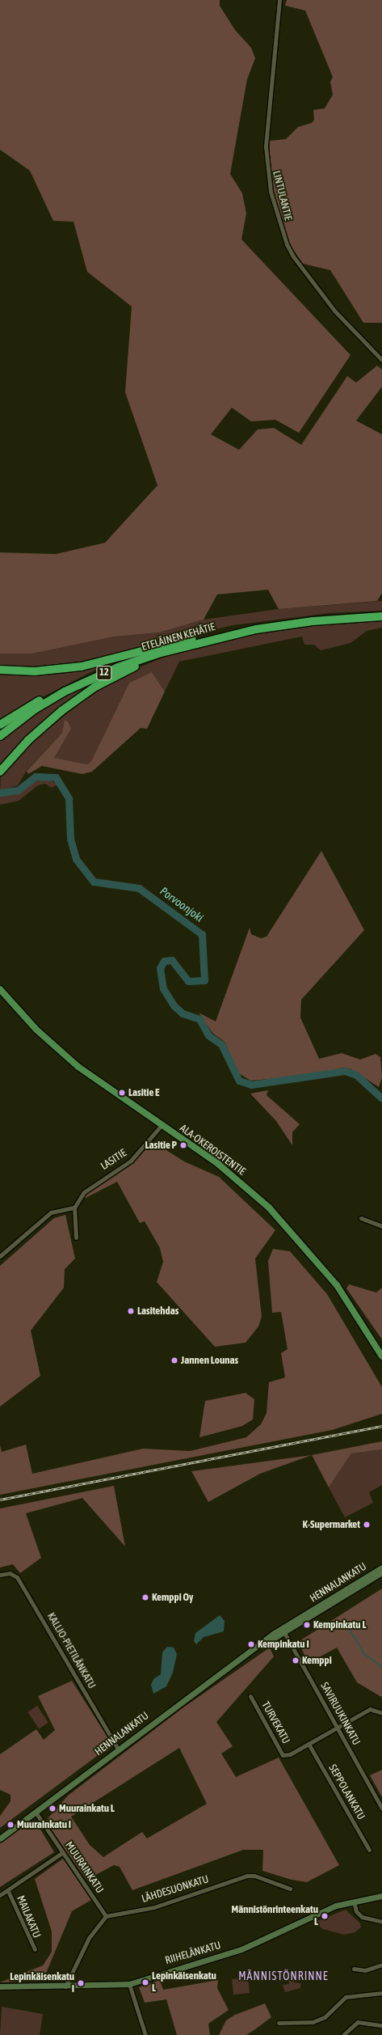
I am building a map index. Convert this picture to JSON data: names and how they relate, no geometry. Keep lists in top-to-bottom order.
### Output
{
  "streets": {
    "highway": ["ETELÄINEN KEHÄTIE", "12"],
    "main road": ["ALA-OKEROISTENTIE"],
    "street": [
      "LINTULANTIE",
      "LASITIE",
      "HENNALANKATU",
      "KALLIO-PIETILÄNKATU",
      "SAVIRUUKINKATU",
      "TURVEKATU",
      "SEPPOLANKATU",
      "MUURAINKATU",
      "LÄHDESUONKATU",
      "MAILAKATU",
      "RIIHELÄNKATU"
    ]
  },
  "crossings": [
    ["ALA-OKEROISTENTIE", "LASITIE"],
    ["HENNALANKATU", "KALLIO-PIETILÄNKATU"],
    ["HENNALANKATU", "SAVIRUUKINKATU"],
    ["HENNALANKATU", "MUURAINKATU"],
    ["SAVIRUUKINKATU", "TURVEKATU"],
    ["TURVEKATU", "SEPPOLANKATU"],
    ["MUURAINKATU", "LÄHDESUONKATU"]
  ],
  "districts": ["MÄNNISTÖNRINNE"],
  "water": ["Porvoonjoki"],
  "places": [
    "Lasitie E",
    "Lasitie P",
    "Lasitehdas",
    "Jannen Lounas",
    "K-Supermarket",
    "Kemppi Oy",
    "Kempinkatu L",
    "Kempinkatu I",
    "Kemppi",
    "Muurainkatu L",
    "Muurainkatu I",
    "Männistönrinteenkatu L",
    "Lepinkäisenkatu L",
    "Lepinkäisenkatu I"
  ]
}
